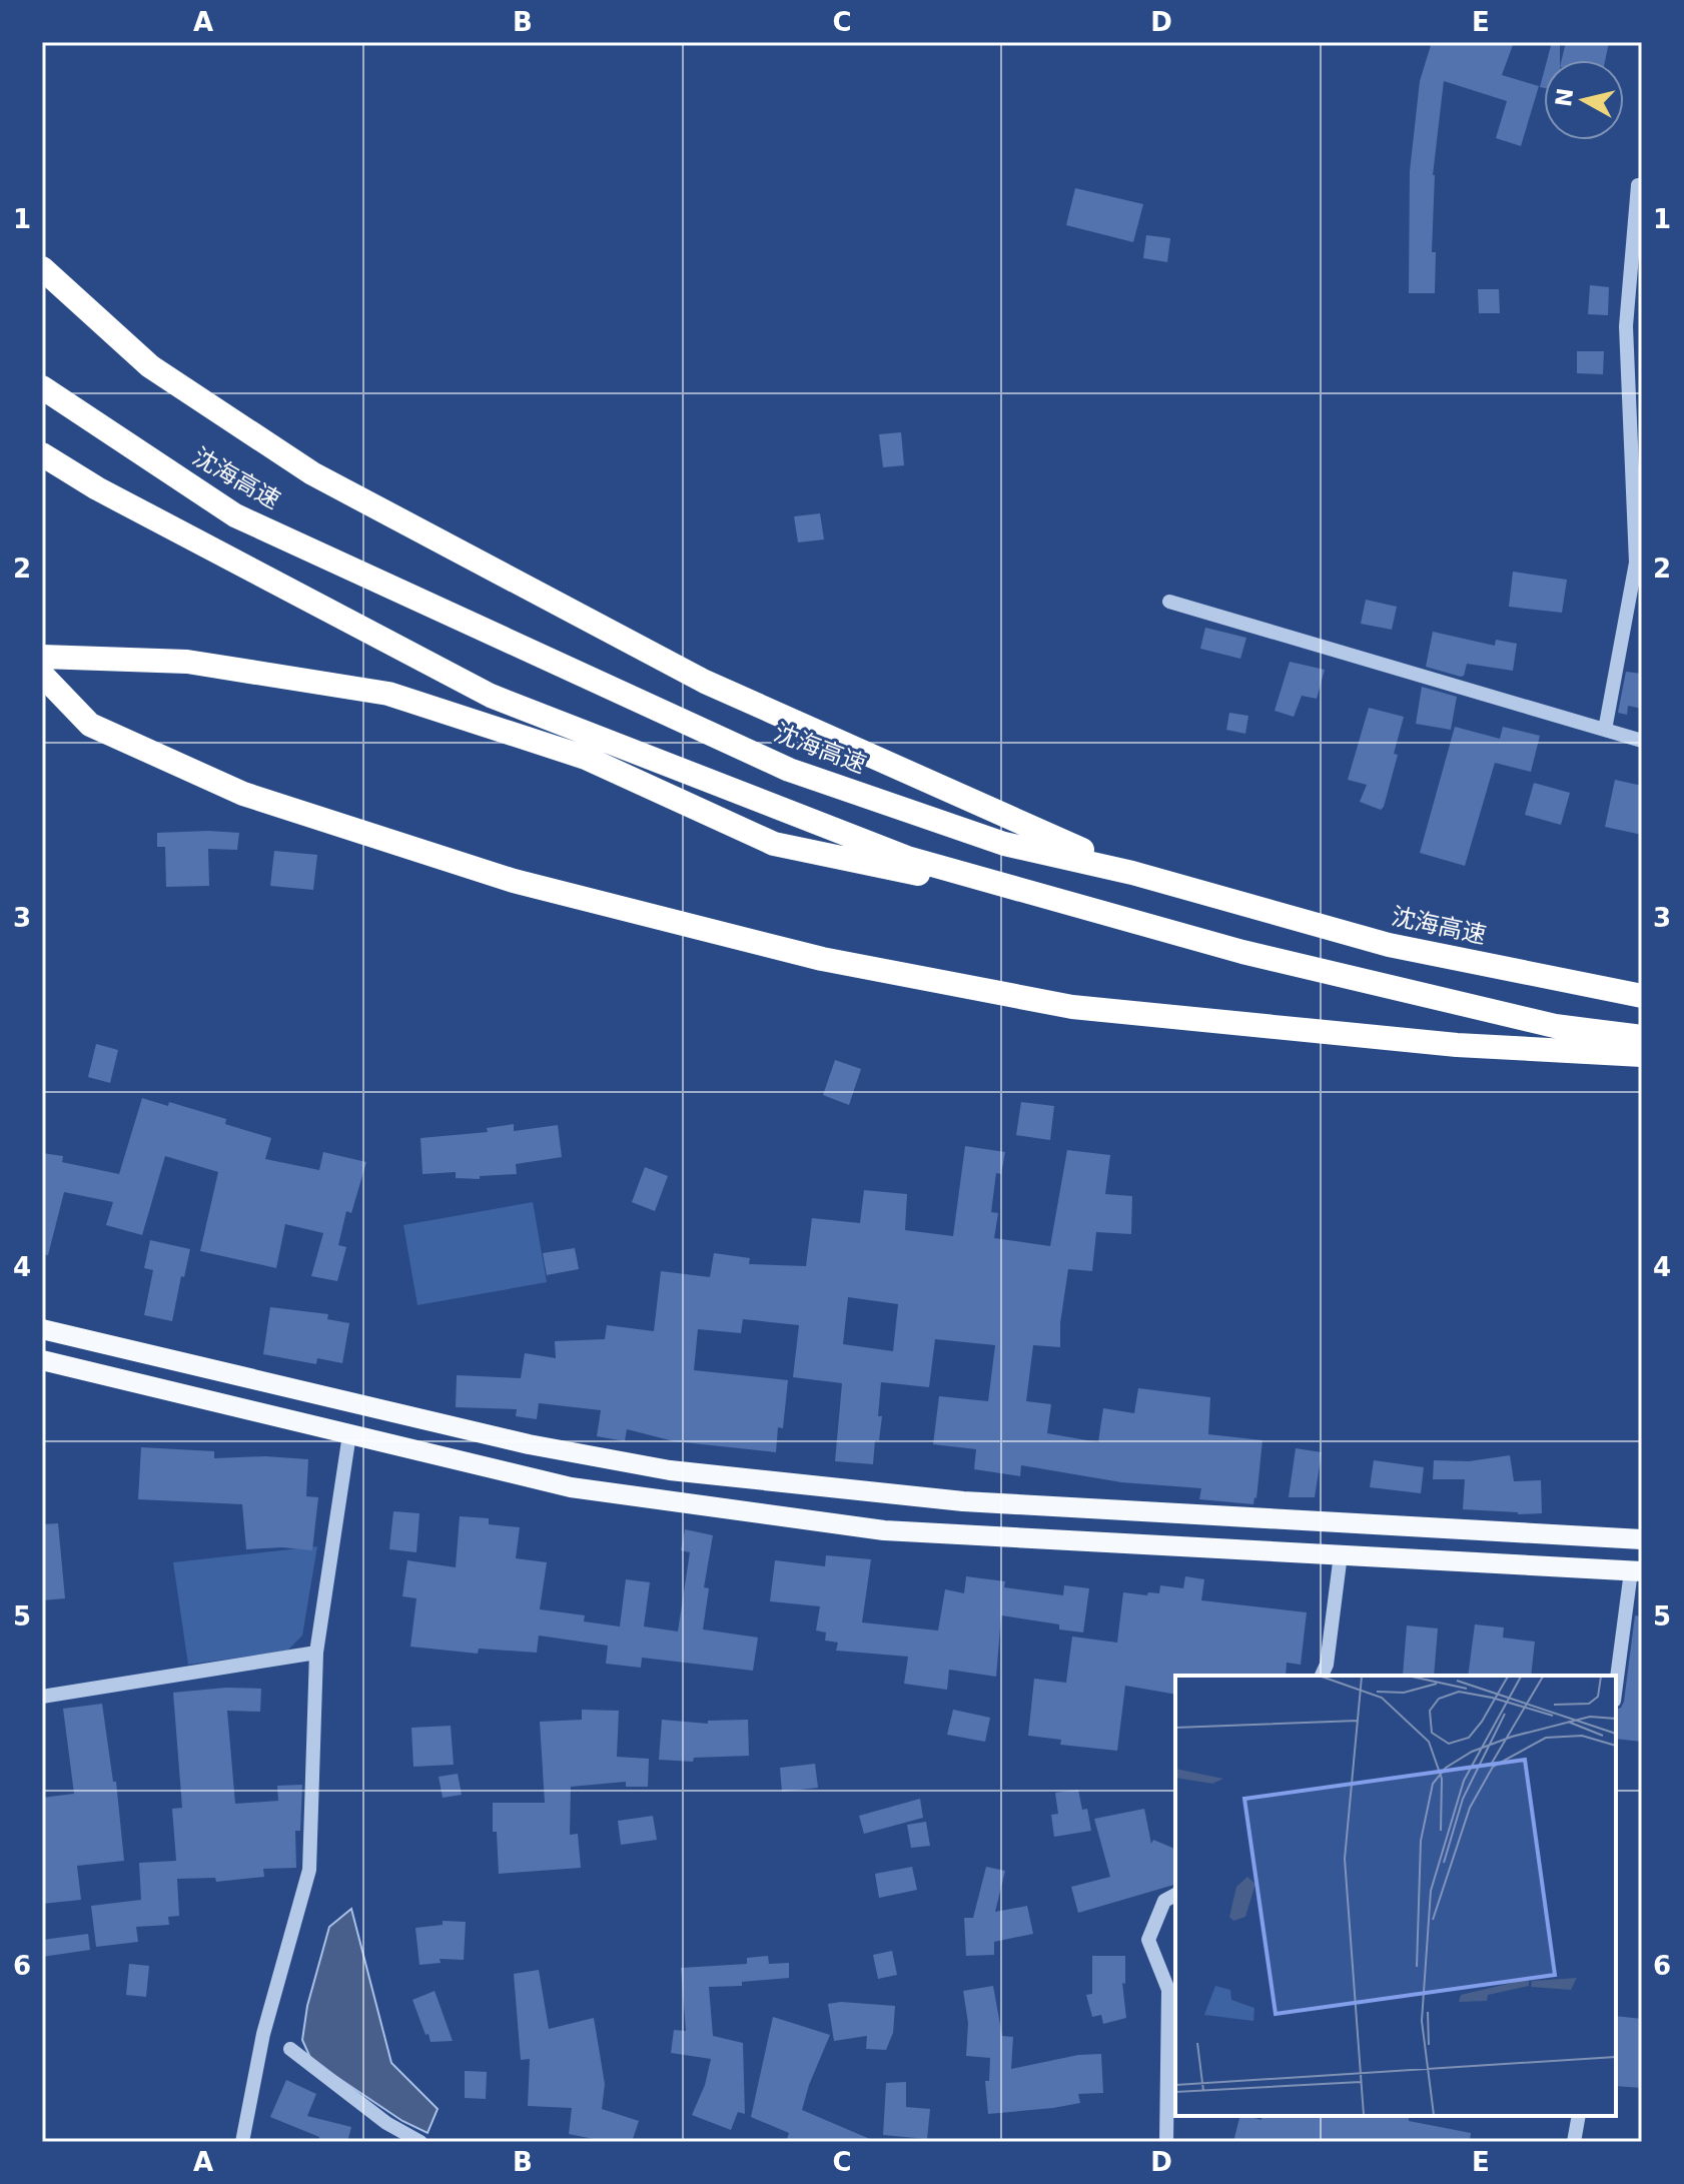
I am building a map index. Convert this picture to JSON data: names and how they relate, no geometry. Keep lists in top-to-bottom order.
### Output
{
  "streets": {
    "highway": ["沈海高速"]
  },
  "north": "left",
  "grid": {
    "columns": [
      "A",
      "B",
      "C",
      "D",
      "E"
    ],
    "rows": [
      "1",
      "2",
      "3",
      "4",
      "5",
      "6"
    ]
  }
}
